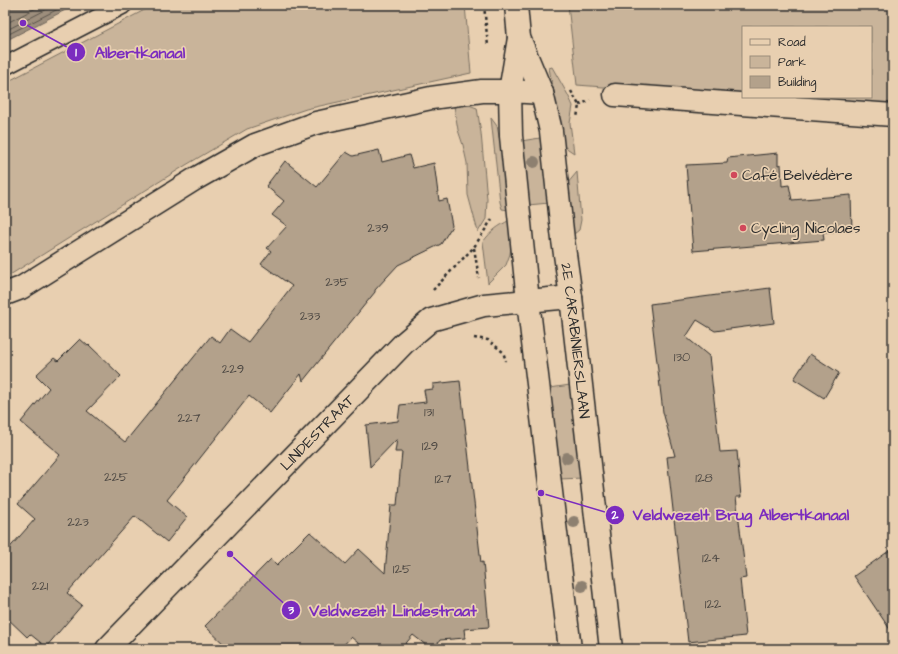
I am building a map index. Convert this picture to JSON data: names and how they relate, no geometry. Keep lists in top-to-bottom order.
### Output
{
  "streets": {
    "street": ["2E CARABINIERSLAAN", "LINDESTRAAT"]
  },
  "crossings": [
    ["2E CARABINIERSLAAN", "LINDESTRAAT"]
  ],
  "places": [
    "Albertkanaal",
    "Café Belvédère",
    "Cycling Nicolaes",
    "Veldwezelt Brug Albertkanaal",
    "Veldwezelt Lindestraat"
  ],
  "house_numbers": [
    "239",
    "235",
    "233",
    "130",
    "229",
    "131",
    "227",
    "129",
    "225",
    "128",
    "127",
    "223",
    "124",
    "125",
    "221",
    "122"
  ],
  "legend": ["Road", "Park", "Building"]
}
